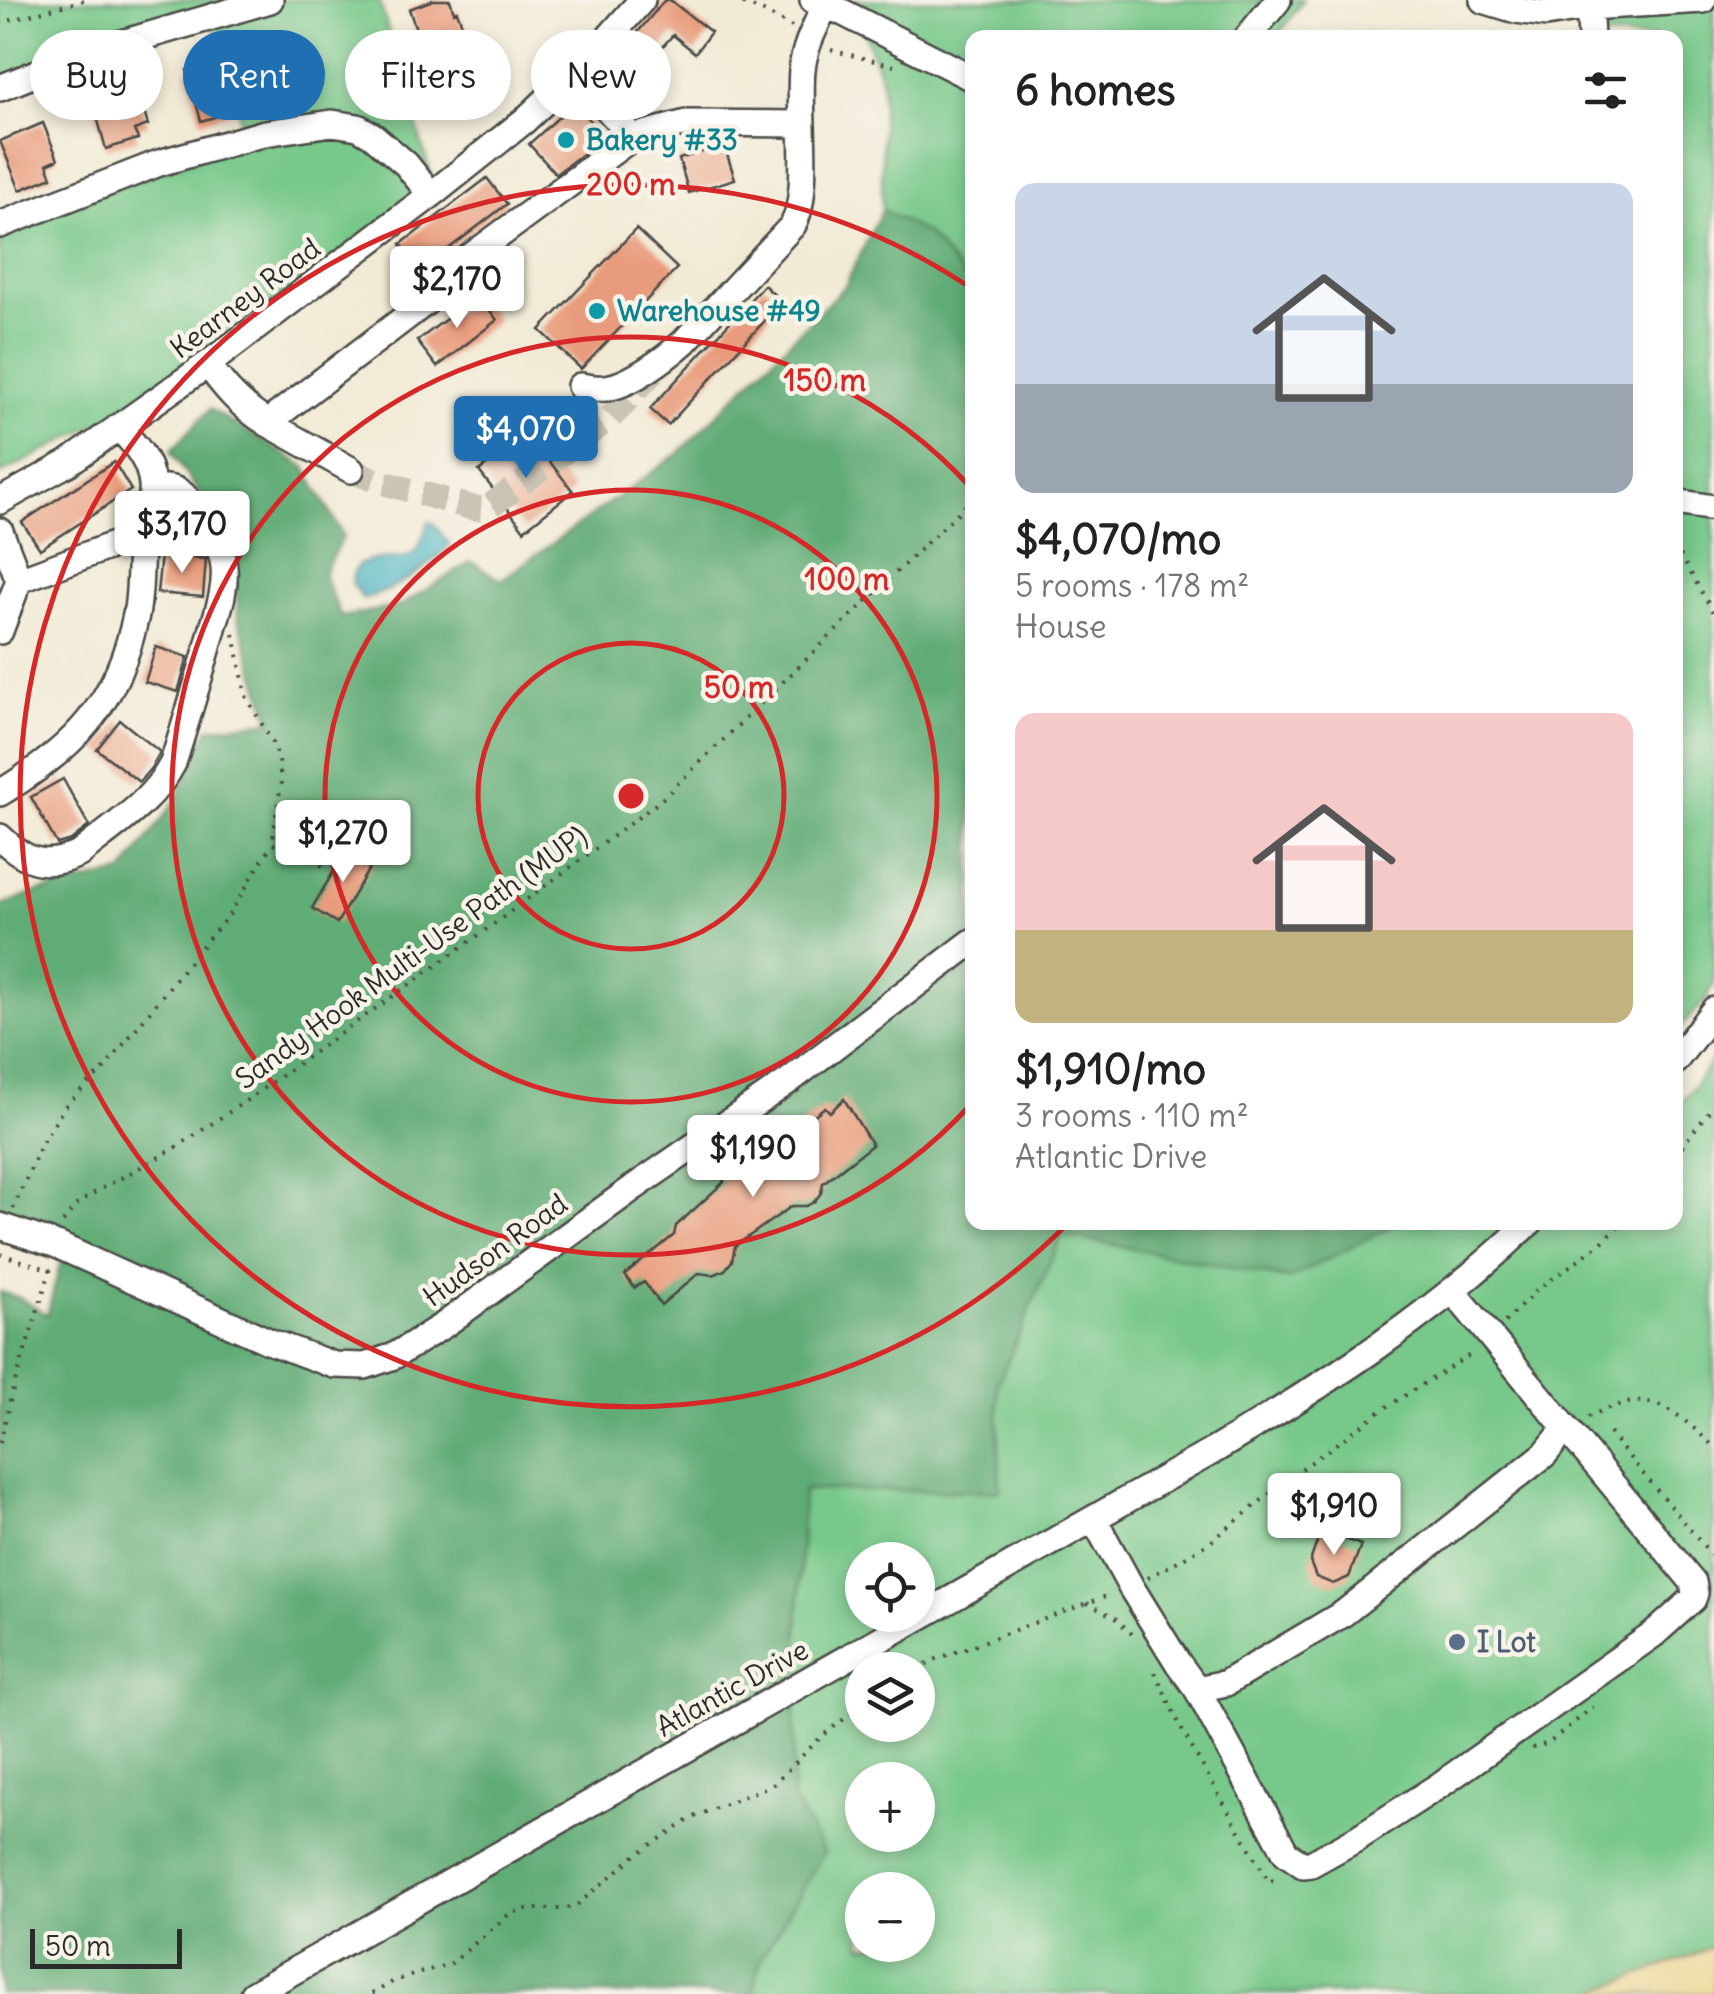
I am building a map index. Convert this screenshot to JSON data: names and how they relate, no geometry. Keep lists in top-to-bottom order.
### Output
{
  "streets": {
    "street": ["Kearney Road", "Hudson Road", "Atlantic Drive"],
    "path": ["Sandy Hook Multi-Use Path (MUP)"]
  },
  "crossings": [
    ["Sandy Hook Multi-Use Path (MUP)", "Hudson Road"]
  ],
  "places": ["Bakery #33", "Warehouse #49", "I Lot"],
  "scale_bar": "50 m",
  "page": {
    "chip": [
      "Buy",
      "Rent",
      "Filters",
      "New"
    ],
    "heading": "6 homes",
    "list": [
      {
        "name": "$4,070/mo",
        "note": "5 rooms · 178 m² · House"
      },
      {
        "name": "$1,910/mo",
        "note": "3 rooms · 110 m² · Atlantic Drive"
      }
    ],
    "price": [
      "$2,170",
      "$4,070",
      "$3,170",
      "$1,270",
      "$1,190",
      "$1,910"
    ],
    "map_buttons": ["+", "−"],
    "scale": "50 m"
  },
  "rings": [
    "200 m",
    "150 m",
    "100 m",
    "50 m"
  ]
}
